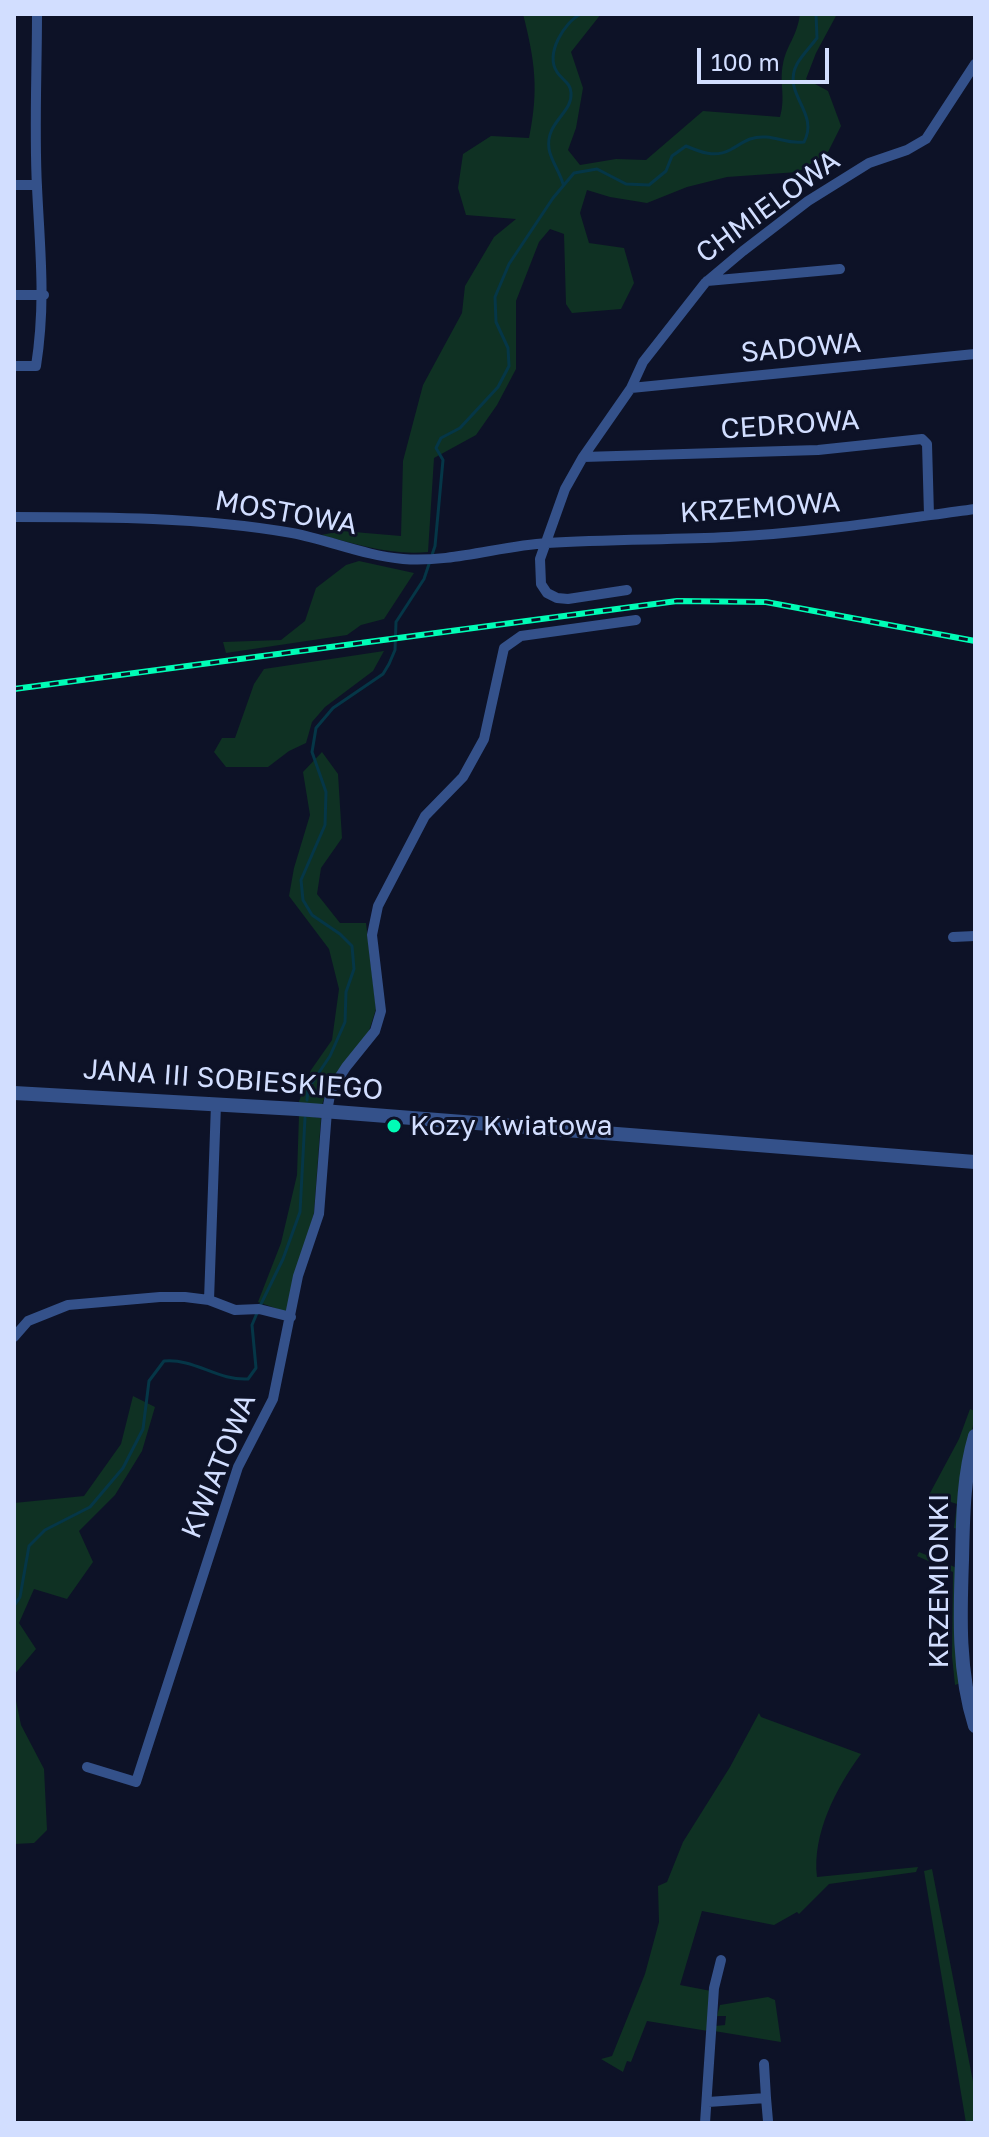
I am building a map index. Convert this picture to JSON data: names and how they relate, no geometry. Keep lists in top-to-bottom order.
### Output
{
  "streets": {
    "street": [
      "CHMIELOWA",
      "SADOWA",
      "CEDROWA",
      "KRZEMOWA",
      "MOSTOWA",
      "JANA III SOBIESKIEGO",
      "KWIATOWA",
      "KRZEMIONKI"
    ]
  },
  "crossings": [
    ["CHMIELOWA", "SADOWA"],
    ["CHMIELOWA", "CEDROWA"],
    ["CHMIELOWA", "KRZEMOWA"],
    ["CHMIELOWA", "MOSTOWA"],
    ["CEDROWA", "KRZEMOWA"],
    ["KRZEMOWA", "MOSTOWA"],
    ["JANA III SOBIESKIEGO", "KWIATOWA"]
  ],
  "places": ["Kozy Kwiatowa"],
  "scale_bar": "100 m"
}
